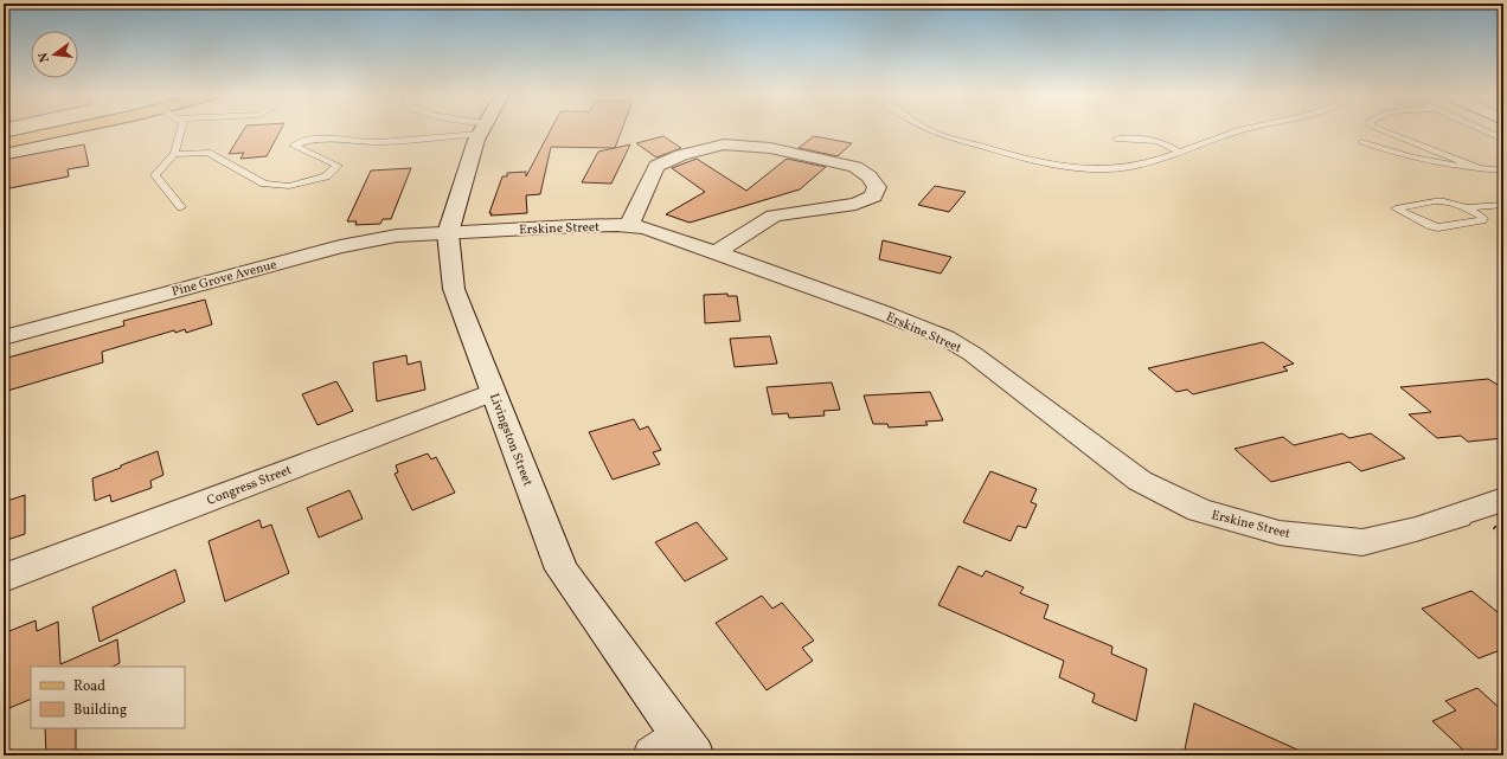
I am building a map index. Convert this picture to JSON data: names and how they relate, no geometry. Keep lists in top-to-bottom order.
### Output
{
  "streets": {
    "street": [
      "Erskine Street",
      "Pine Grove Avenue",
      "Livingston Street",
      "Congress Street"
    ]
  },
  "crossings": [
    ["Erskine Street", "Pine Grove Avenue"],
    ["Erskine Street", "Livingston Street"],
    ["Pine Grove Avenue", "Livingston Street"],
    ["Livingston Street", "Congress Street"]
  ],
  "legend": ["Road", "Building"],
  "north": "left"
}
